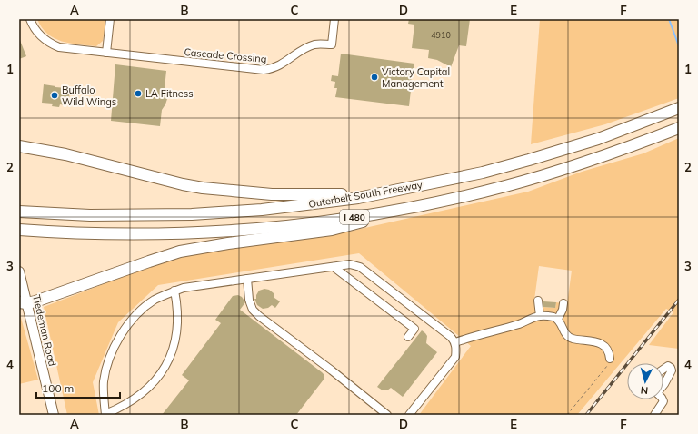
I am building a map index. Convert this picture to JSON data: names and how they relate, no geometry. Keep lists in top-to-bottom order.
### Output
{
  "streets": {
    "highway": ["Outerbelt South Freeway", "I 480"],
    "main road": ["Tiedeman Road"],
    "lane": ["Cascade Crossing"]
  },
  "places": ["Victory Capital Management", "LA Fitness", "Buffalo Wild Wings"],
  "house_numbers": ["4910"],
  "scale_bar": "100 m",
  "north": "bottom",
  "grid": {
    "columns": [
      "A",
      "B",
      "C",
      "D",
      "E",
      "F"
    ],
    "rows": [
      "1",
      "2",
      "3",
      "4"
    ]
  }
}
